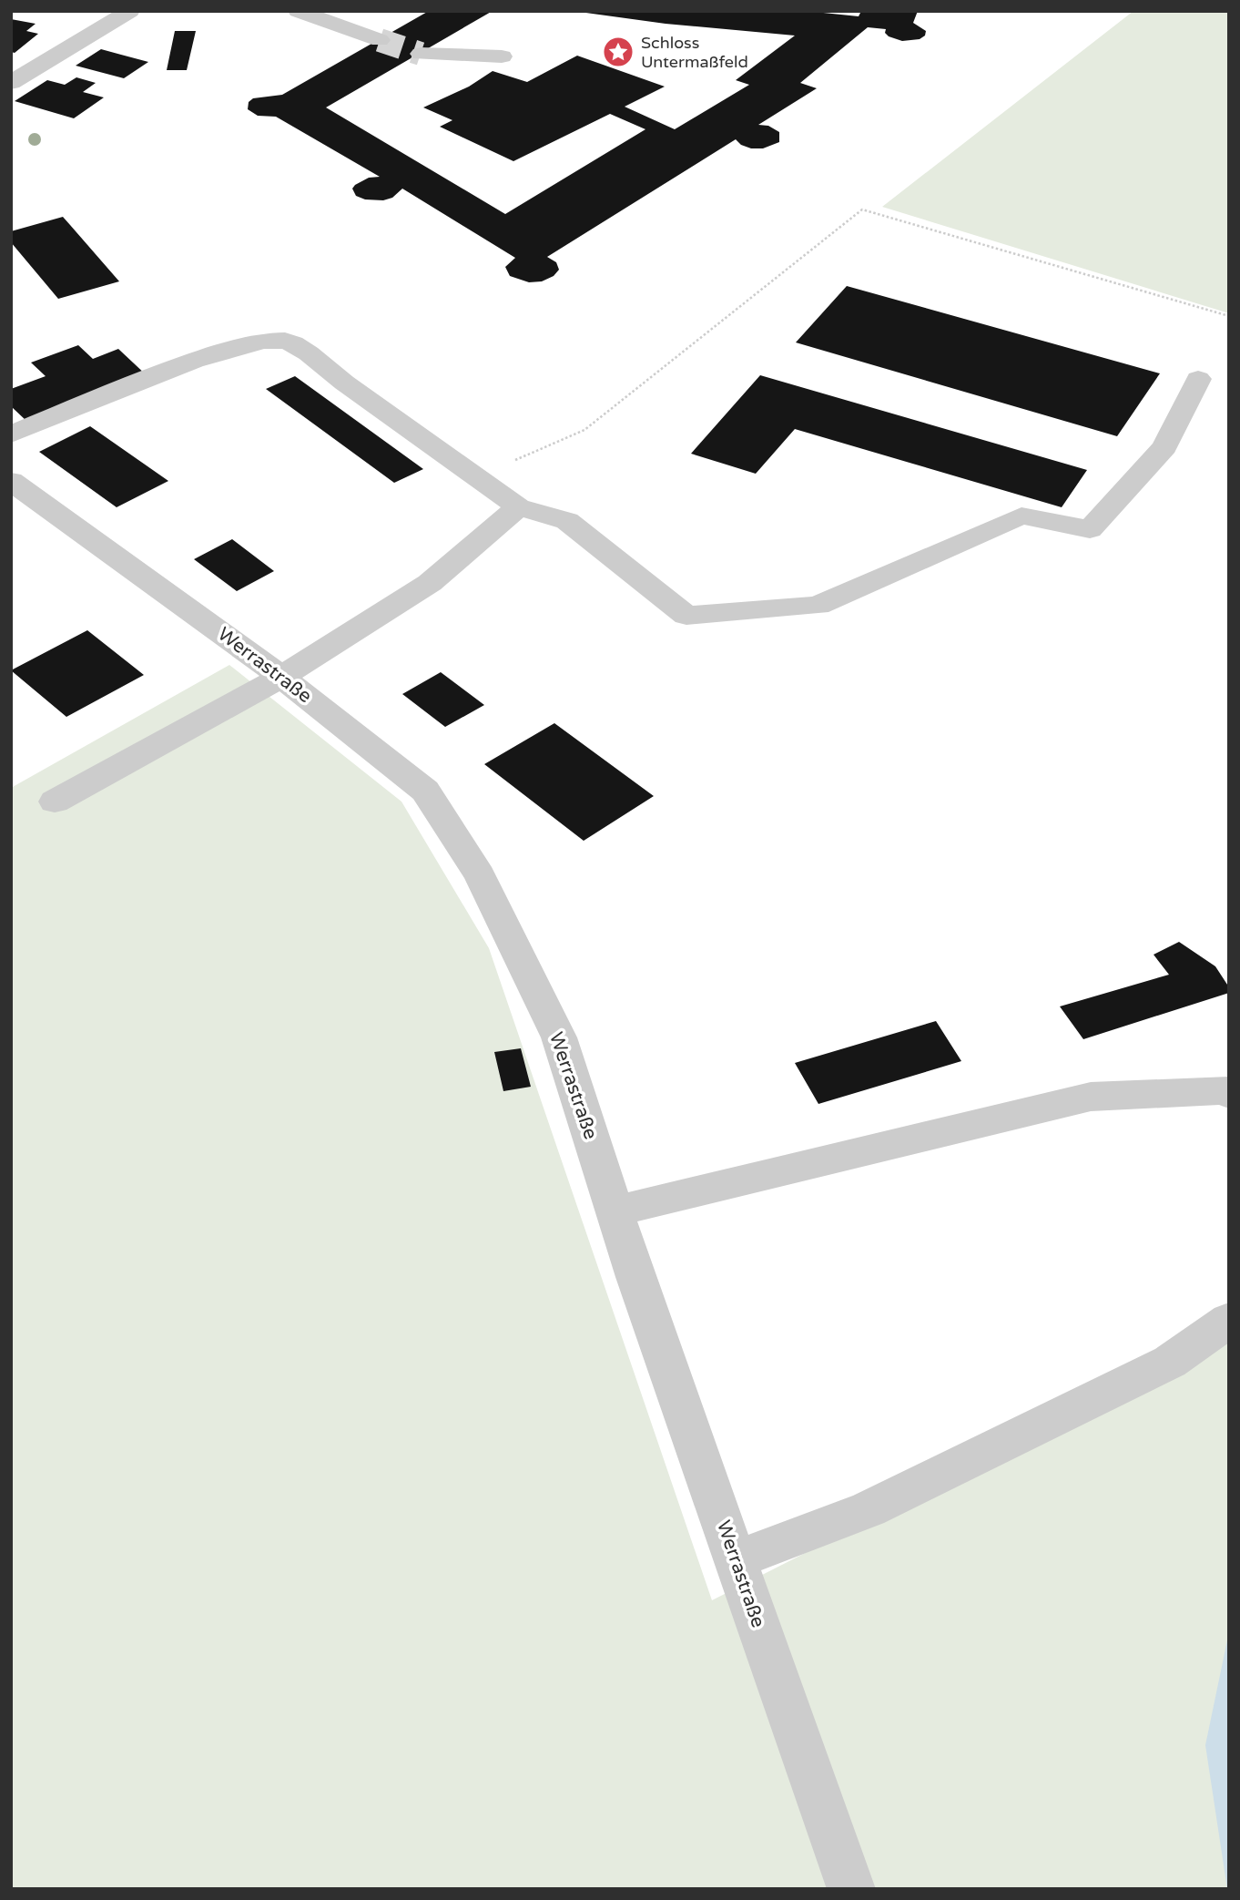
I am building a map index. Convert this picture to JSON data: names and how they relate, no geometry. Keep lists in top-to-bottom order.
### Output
{
  "streets": {
    "street": ["Werrastraße"]
  },
  "places": {
    "place": ["Schloss Untermaßfeld"]
  }
}
